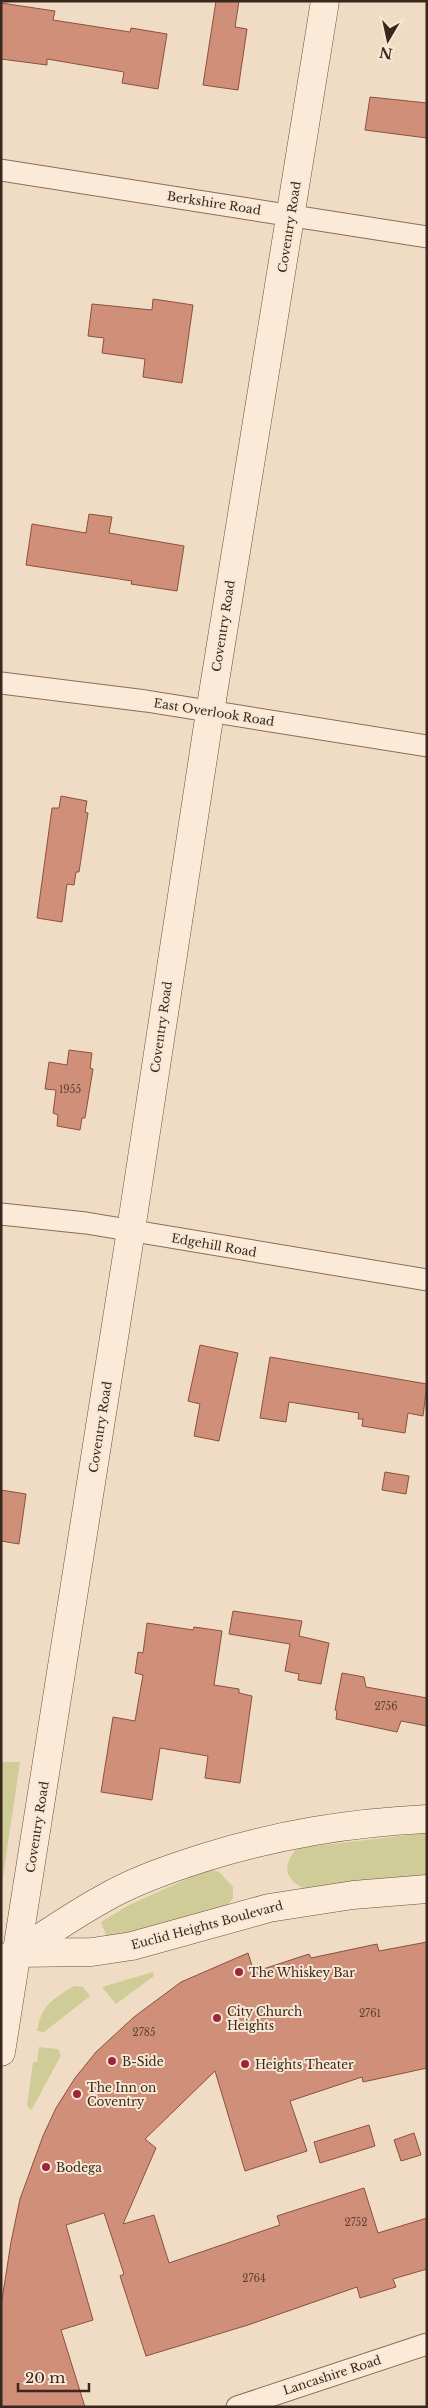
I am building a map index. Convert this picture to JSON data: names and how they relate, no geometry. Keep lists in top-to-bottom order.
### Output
{
  "streets": {
    "street": [
      "Berkshire Road",
      "Coventry Road",
      "East Overlook Road",
      "Edgehill Road",
      "Euclid Heights Boulevard",
      "Lancashire Road"
    ]
  },
  "crossings": [
    ["Berkshire Road", "Coventry Road"],
    ["Coventry Road", "East Overlook Road"],
    ["Coventry Road", "Edgehill Road"],
    ["Coventry Road", "Euclid Heights Boulevard"]
  ],
  "places": [
    "The Whiskey Bar",
    "City Church Heights",
    "B-Side",
    "Heights Theater",
    "The Inn on Coventry",
    "Bodega"
  ],
  "house_numbers": [
    "1955",
    "2756",
    "2761",
    "2785",
    "2752",
    "2764"
  ],
  "scale_bar": "20 m",
  "north": "bottom"
}
